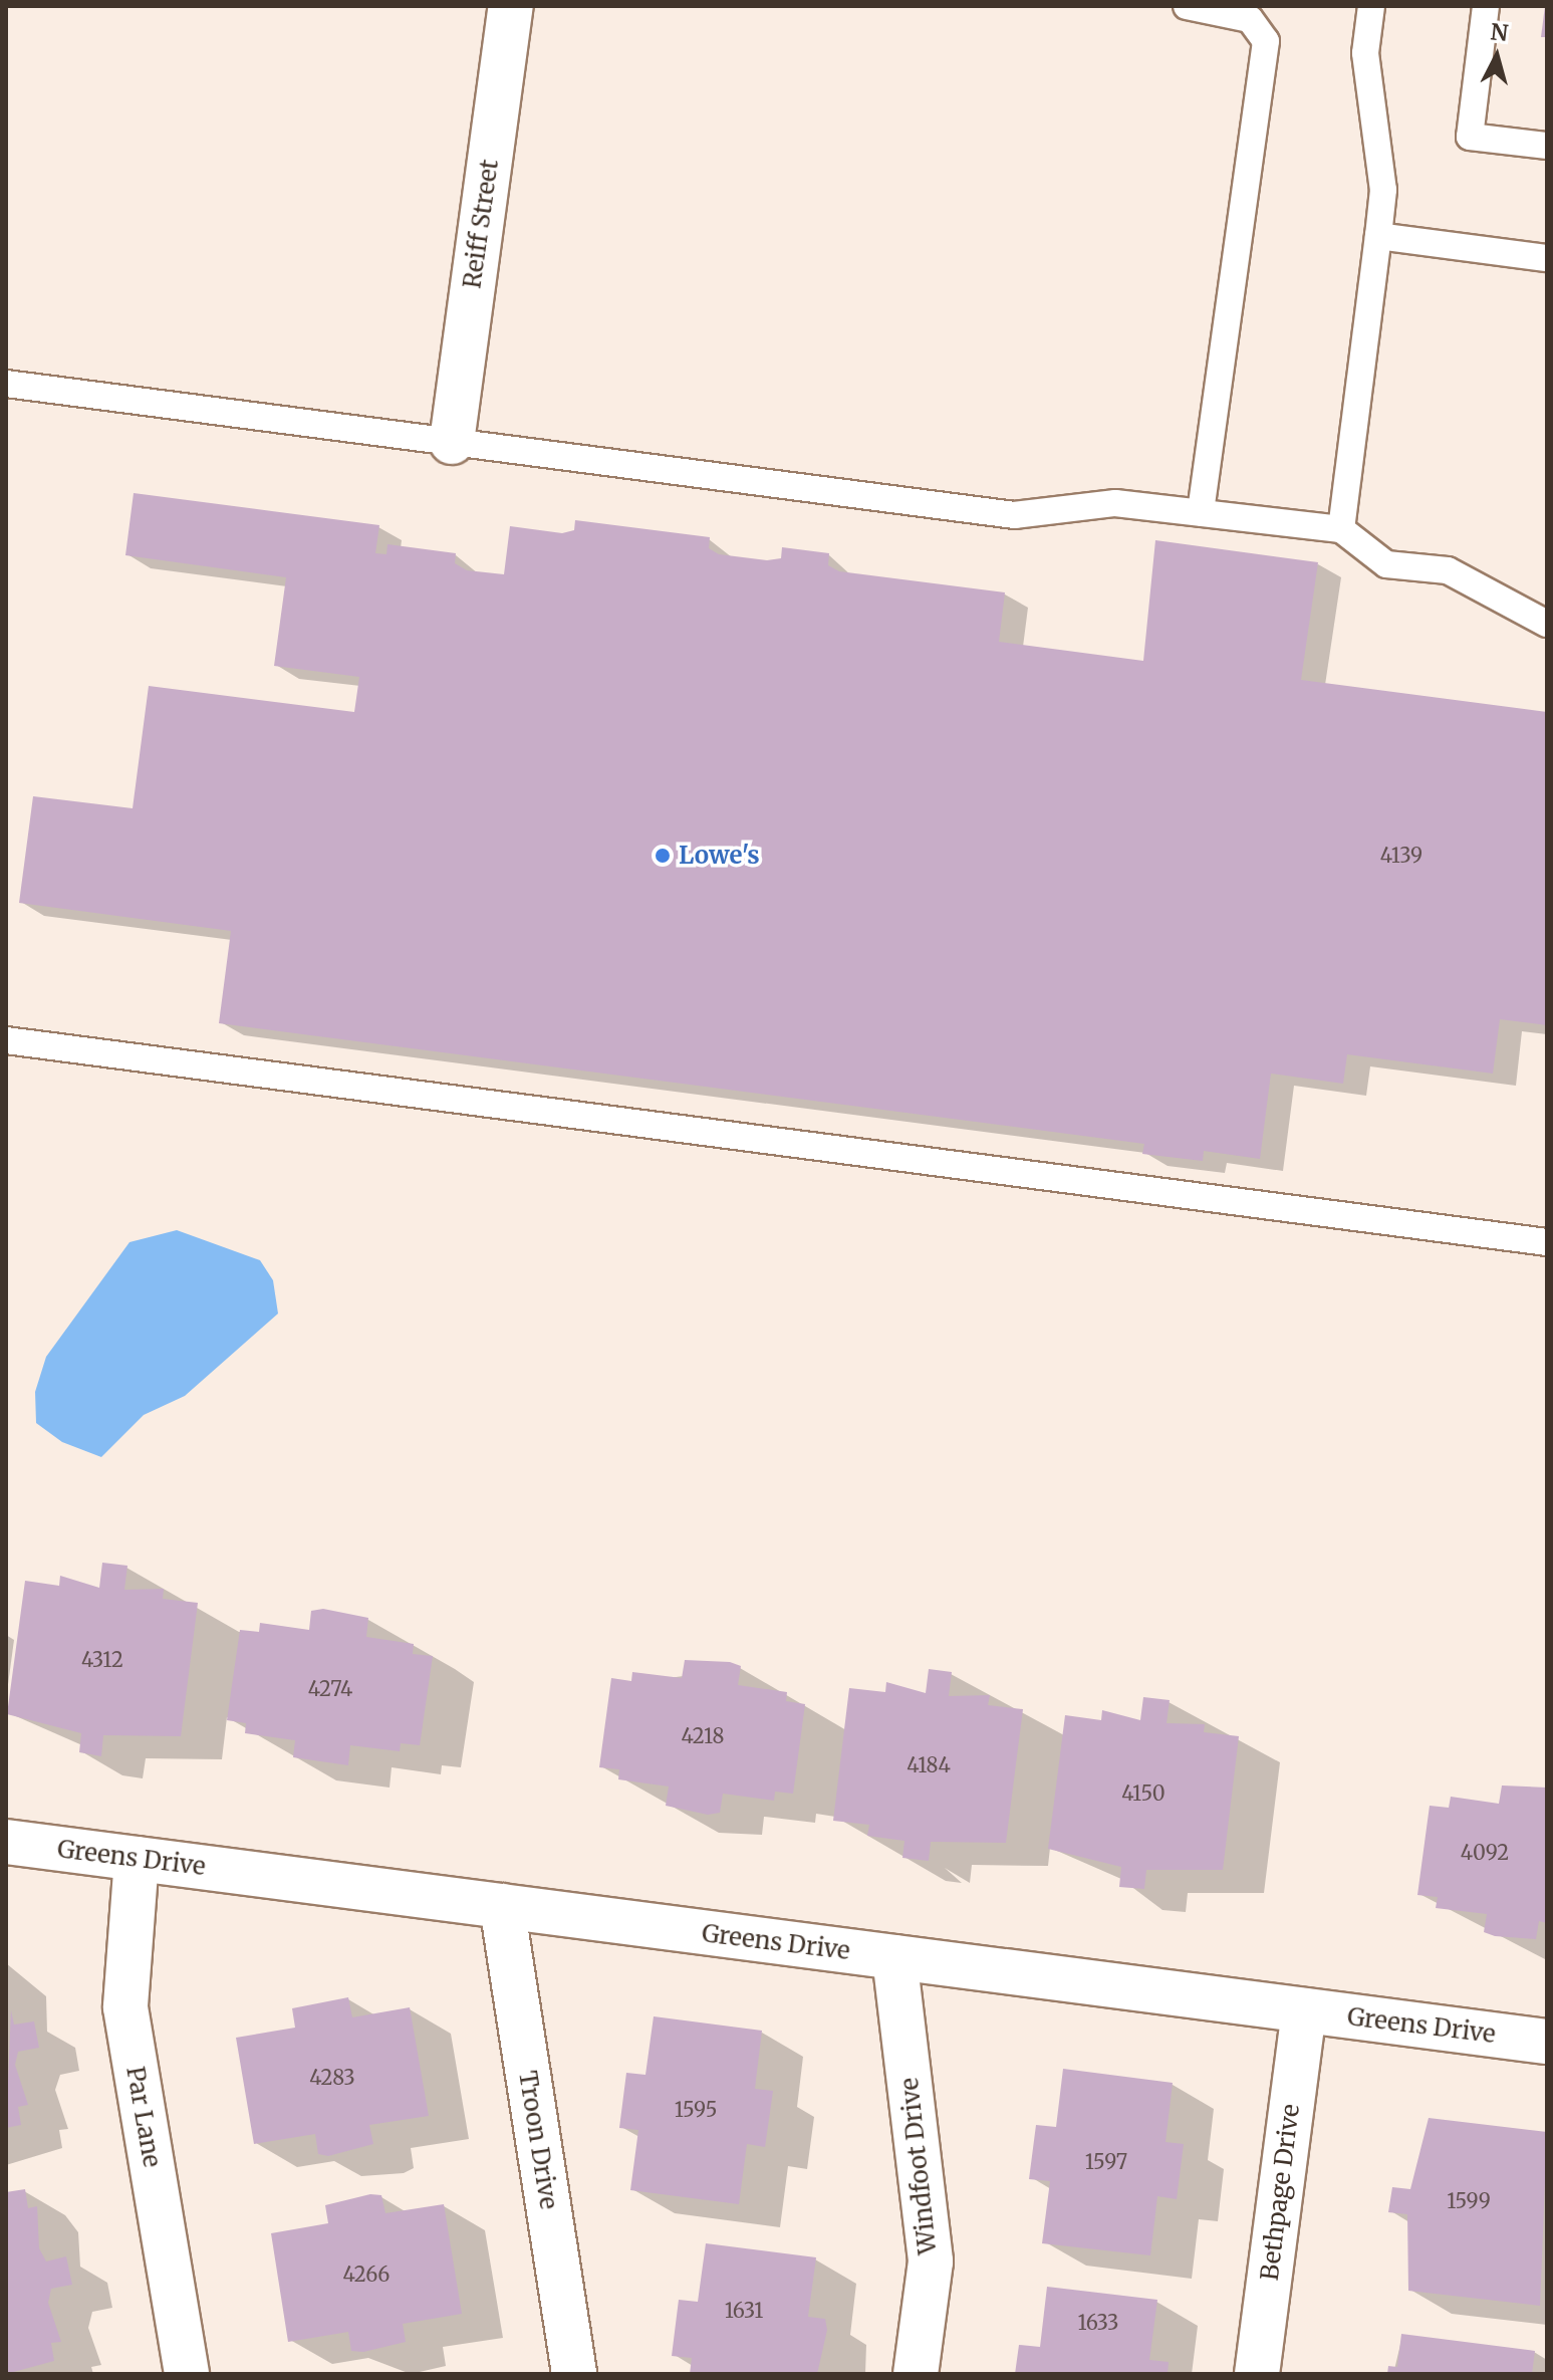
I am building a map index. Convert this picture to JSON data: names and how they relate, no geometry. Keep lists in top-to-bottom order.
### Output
{
  "streets": {
    "street": [
      "Reiff Street",
      "Greens Drive",
      "Par Lane",
      "Troon Drive",
      "Windfoot Drive",
      "Bethpage Drive"
    ]
  },
  "crossings": [
    ["Greens Drive", "Par Lane"],
    ["Greens Drive", "Troon Drive"],
    ["Greens Drive", "Windfoot Drive"],
    ["Greens Drive", "Bethpage Drive"]
  ],
  "places": ["Lowe's"],
  "house_numbers": [
    "4139",
    "4312",
    "4274",
    "4218",
    "4184",
    "4150",
    "4092",
    "4283",
    "1595",
    "1597",
    "1599",
    "4266",
    "1631",
    "1633"
  ],
  "north": "top"
}
